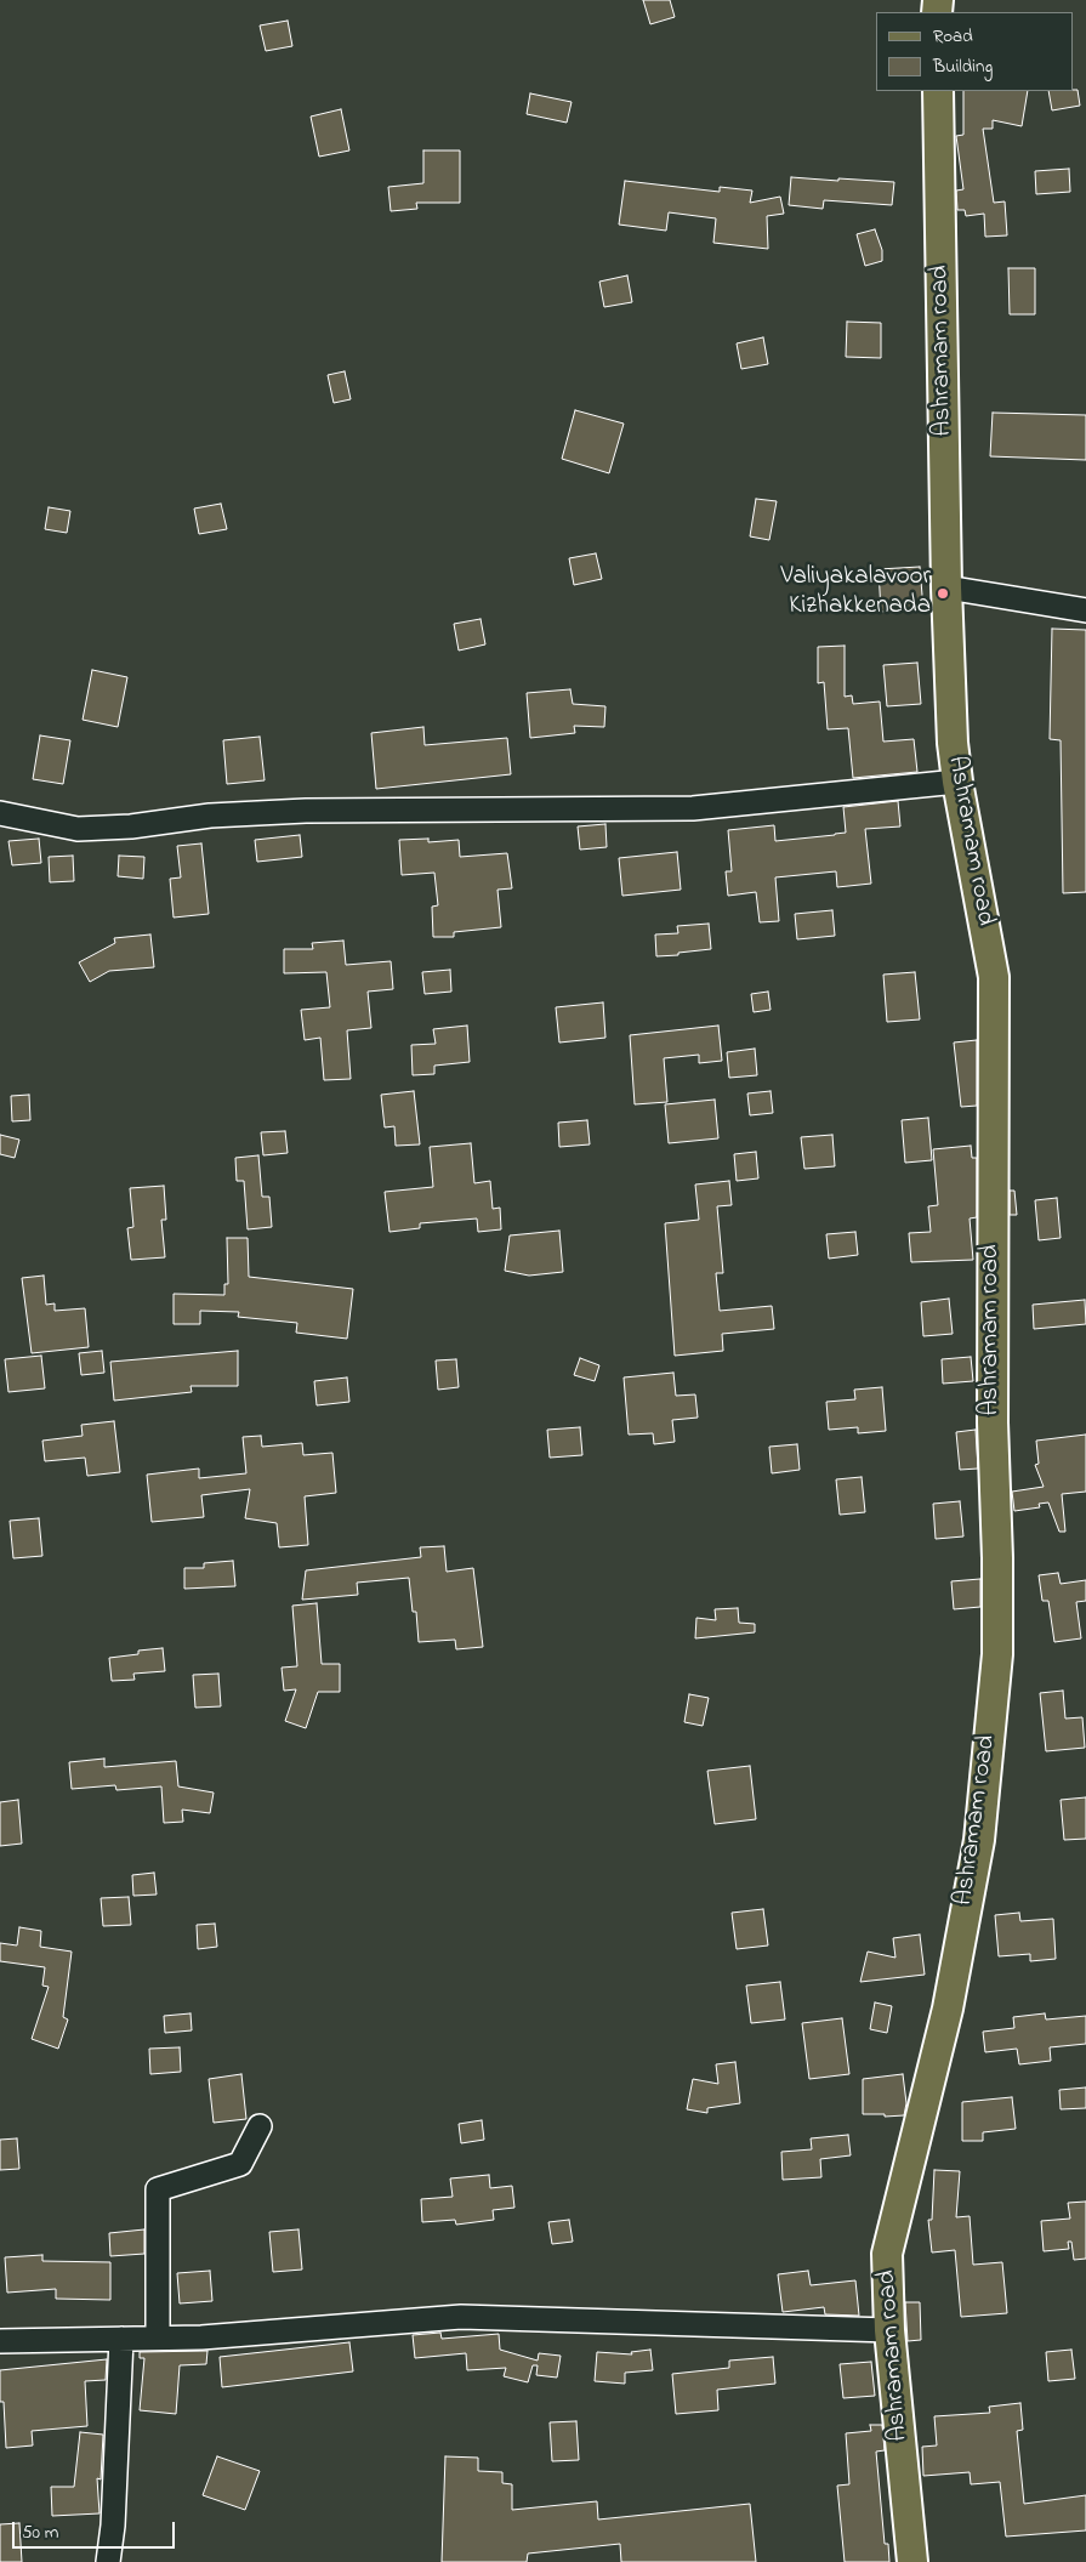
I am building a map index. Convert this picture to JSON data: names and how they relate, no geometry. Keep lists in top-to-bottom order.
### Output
{
  "streets": {
    "main road": ["Ashramam road"]
  },
  "places": ["Valiyakalavoor Kizhakkenada"],
  "legend": ["Road", "Building"],
  "scale_bar": "50 m"
}
